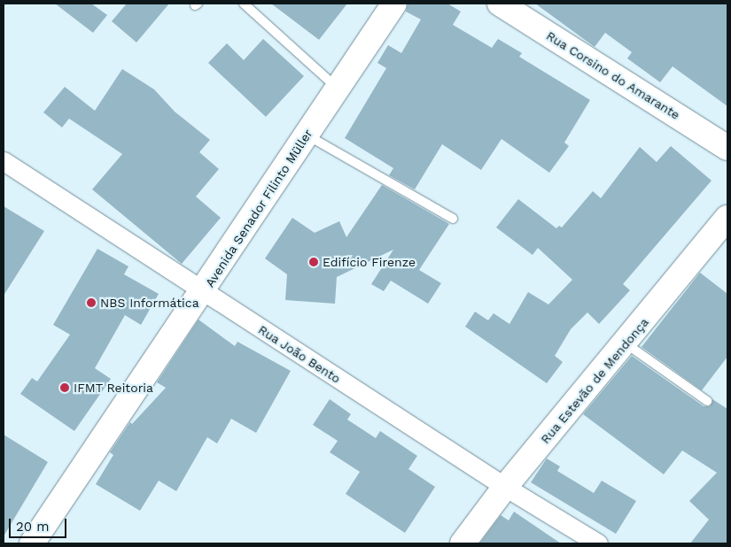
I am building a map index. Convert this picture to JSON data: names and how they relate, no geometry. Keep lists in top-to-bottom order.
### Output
{
  "streets": {
    "street": [
      "Rua Corsino do Amarante",
      "Avenida Senador Filinto Müller",
      "Rua João Bento",
      "Rua Estevão de Mendonça"
    ]
  },
  "crossings": [
    ["Avenida Senador Filinto Müller", "Rua João Bento"],
    ["Rua João Bento", "Rua Estevão de Mendonça"]
  ],
  "places": ["Edifício Firenze", "NBS Informática", "IFMT Reitoria"],
  "scale_bar": "20 m"
}
